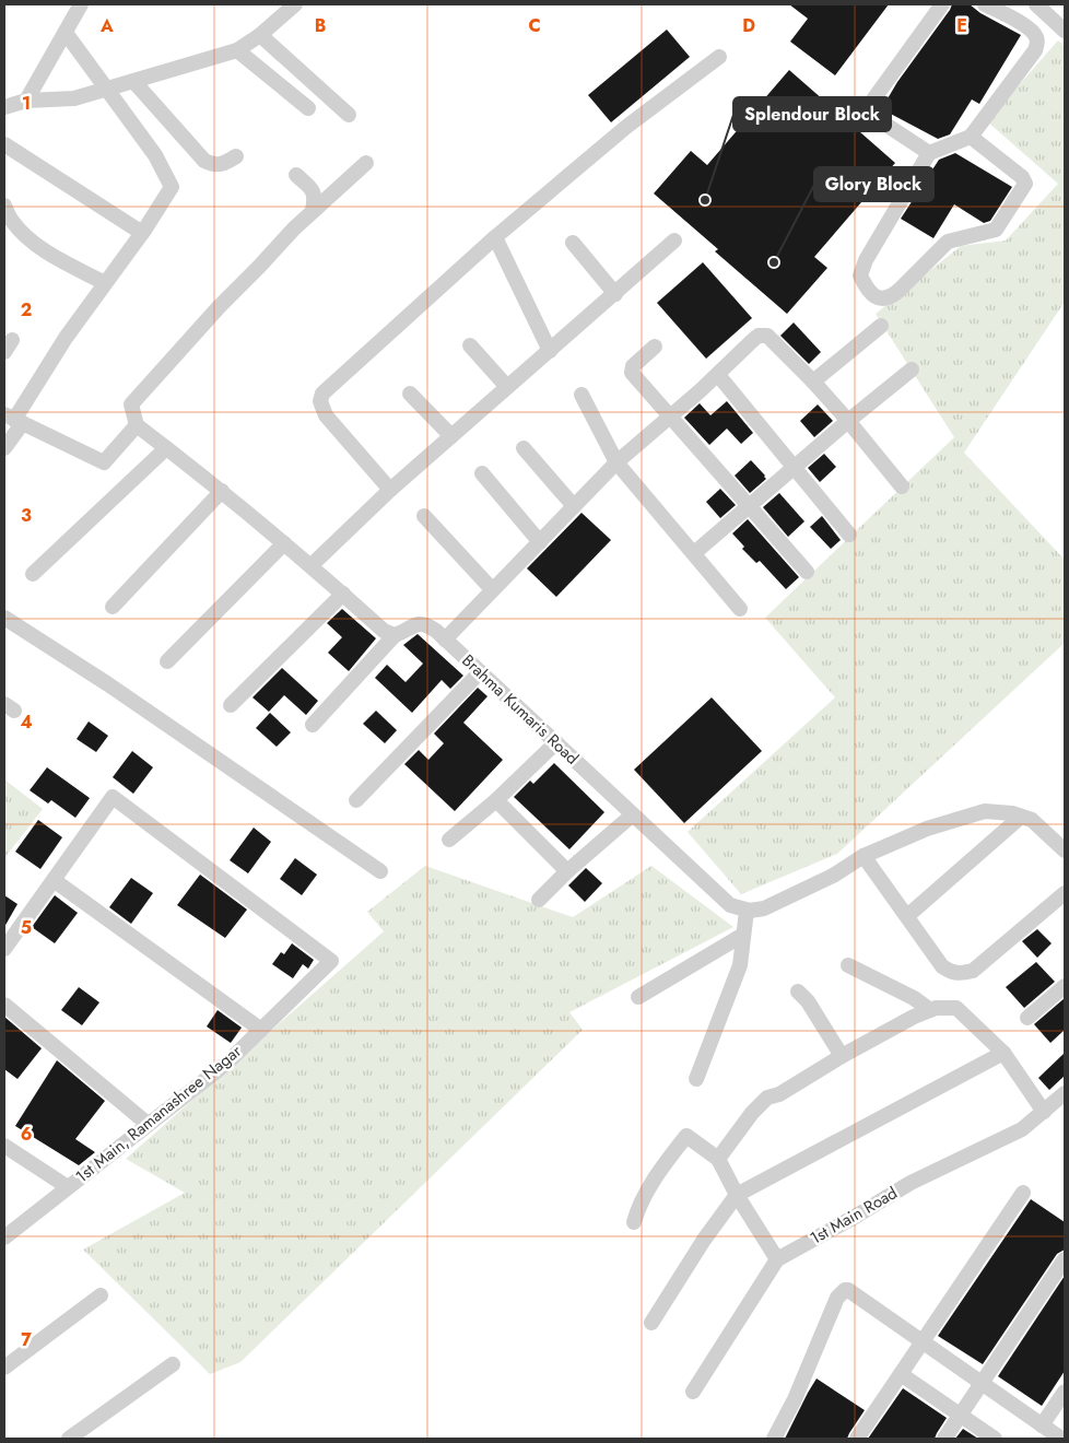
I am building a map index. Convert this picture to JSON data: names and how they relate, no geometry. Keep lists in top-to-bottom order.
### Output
{
  "streets": {
    "street": ["Brahma Kumaris Road", "1st Main, Ramanashree Nagar", "1st Main Road"]
  },
  "places": ["Splendour Block", "Glory Block"],
  "grid": {
    "columns": [
      "A",
      "B",
      "C",
      "D",
      "E"
    ],
    "rows": [
      "1",
      "2",
      "3",
      "4",
      "5",
      "6",
      "7"
    ]
  }
}
